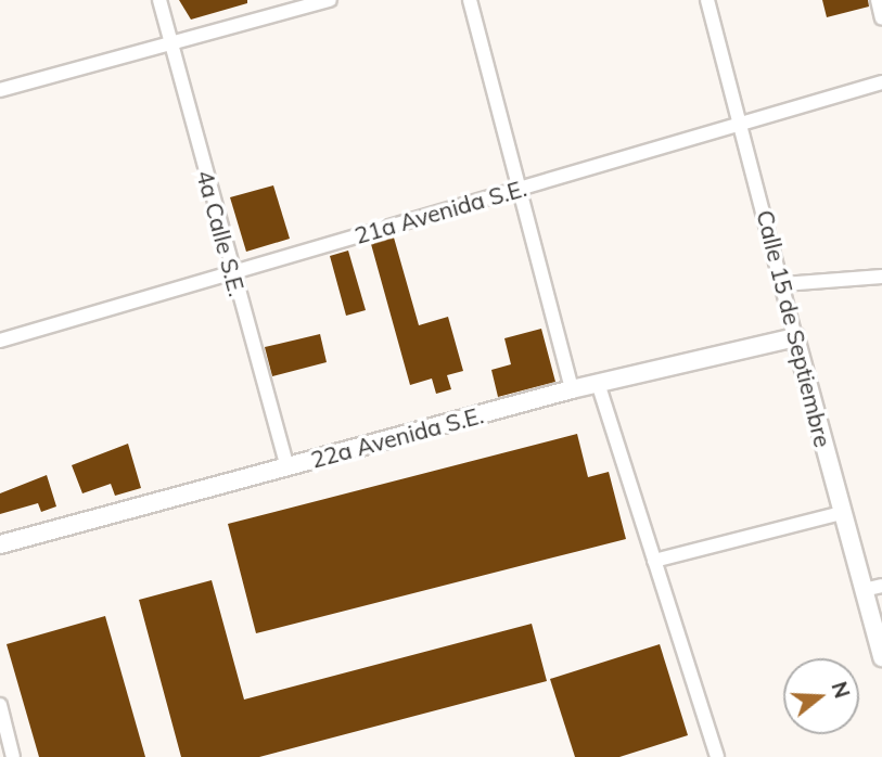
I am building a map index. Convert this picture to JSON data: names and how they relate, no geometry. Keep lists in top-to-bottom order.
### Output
{
  "streets": {
    "street": [
      "21a Avenida S.E.",
      "4a Calle S.E.",
      "Calle 15 de Septiembre",
      "22a Avenida S.E."
    ]
  },
  "crossings": [
    ["21a Avenida S.E.", "4a Calle S.E."],
    ["21a Avenida S.E.", "Calle 15 de Septiembre"],
    ["4a Calle S.E.", "22a Avenida S.E."],
    ["Calle 15 de Septiembre", "22a Avenida S.E."]
  ],
  "north": "right"
}
